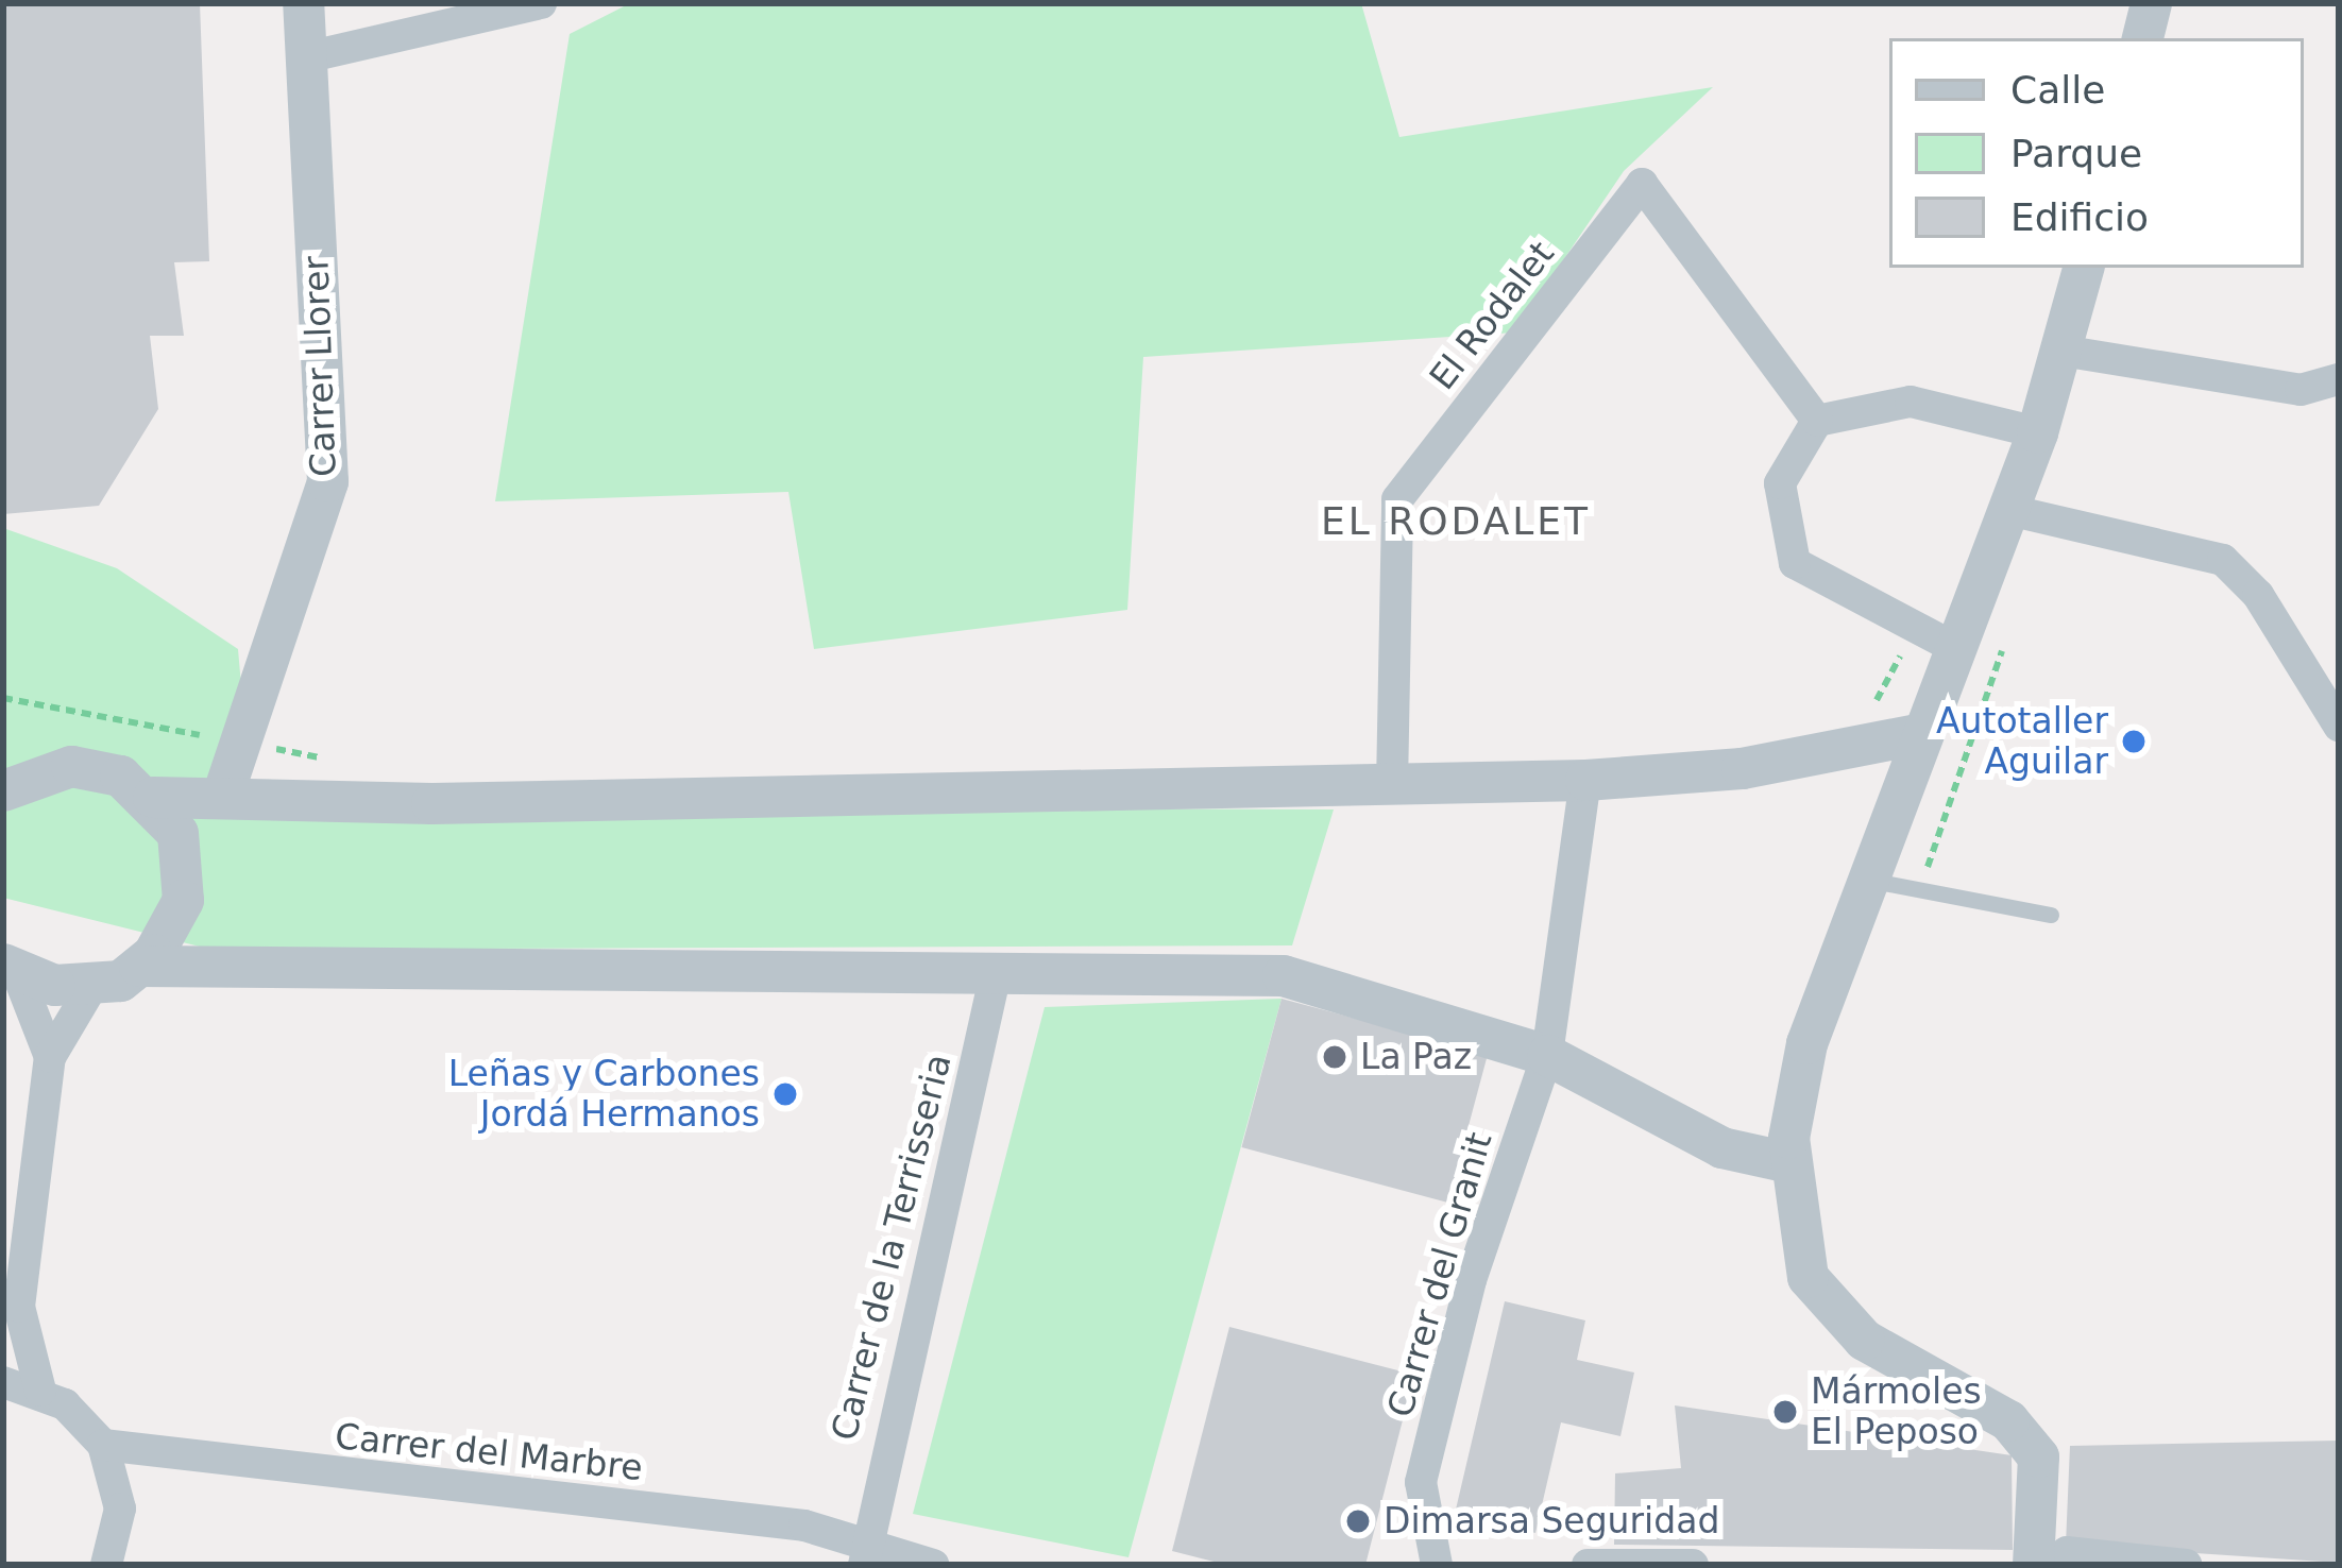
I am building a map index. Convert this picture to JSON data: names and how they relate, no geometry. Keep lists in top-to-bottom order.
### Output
{
  "streets": {
    "street": [
      "El Rodalet",
      "Carrer Llorer",
      "Carrer de la Terrisseria",
      "Carrer del Granit",
      "Carrer del Marbre"
    ]
  },
  "crossings": [
    ["Carrer de la Terrisseria", "Carrer del Marbre"]
  ],
  "districts": ["EL RODALET"],
  "places": [
    "Autotaller Aguilar",
    "La Paz",
    "Leñas y Carbones Jordá Hermanos",
    "Mármoles El Peposo",
    "Dimarsa Seguridad"
  ],
  "legend": ["Calle", "Parque", "Edificio"]
}
